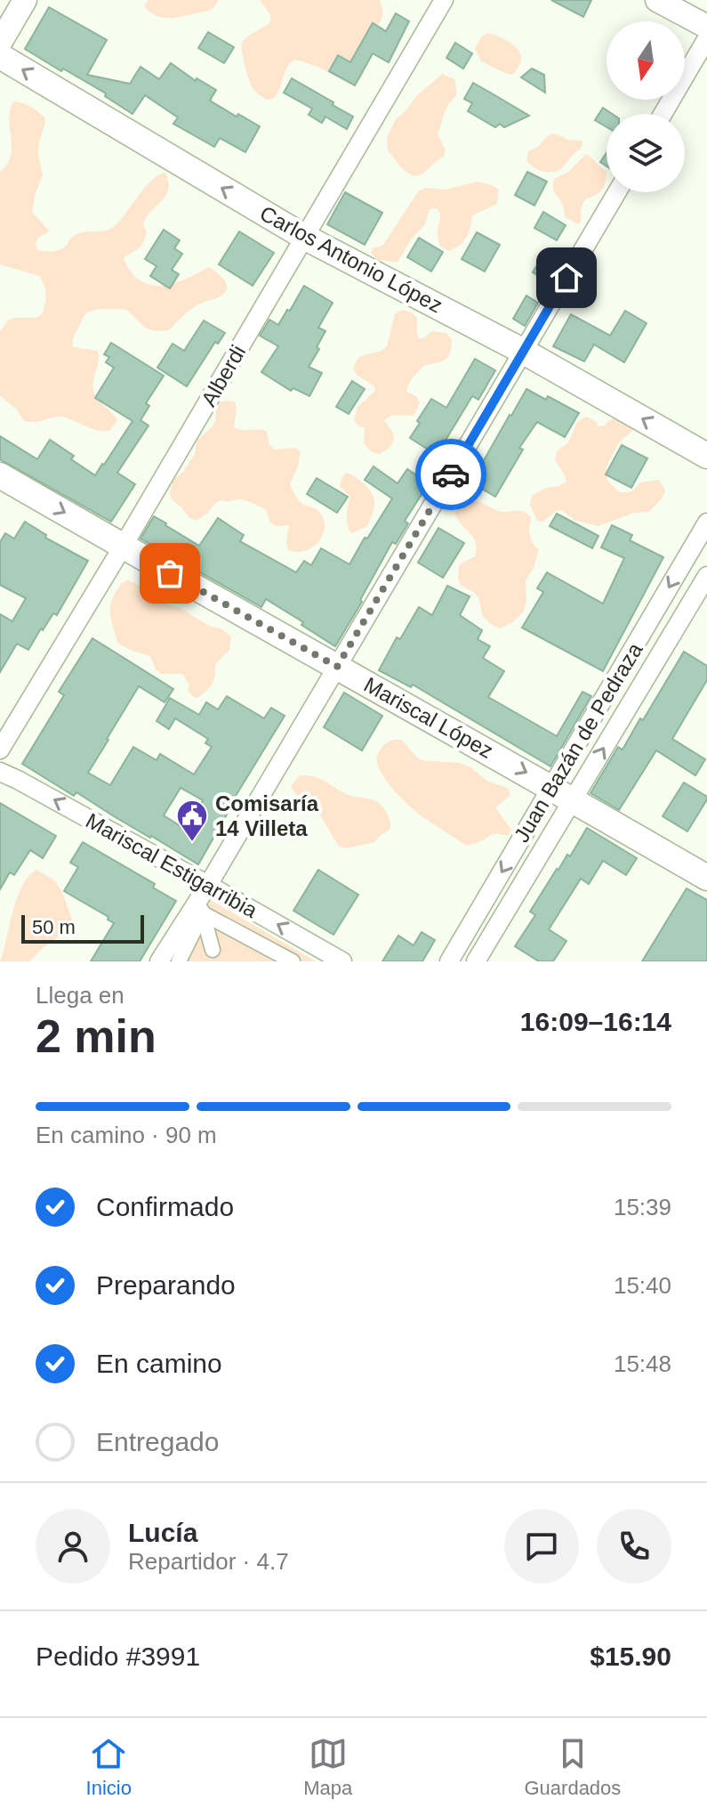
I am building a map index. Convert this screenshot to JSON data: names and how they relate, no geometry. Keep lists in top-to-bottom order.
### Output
{
  "streets": {
    "main road": ["Carlos Antonio López", "Mariscal López"],
    "street": ["Alberdi", "Juan Bazán de Pedraza", "Mariscal Estigarribia"]
  },
  "crossings": [
    ["Carlos Antonio López", "Alberdi"],
    ["Alberdi", "Mariscal López"],
    ["Mariscal López", "Juan Bazán de Pedraza"]
  ],
  "one_way": ["Carlos Antonio López", "Mariscal López", "Mariscal Estigarribia"],
  "places": {
    "public building": ["Comisaría 14 Villeta"]
  },
  "scale_bar": "50 m",
  "north": "bottom",
  "page": {
    "scale": "50 m",
    "heading": ["2 min", "Llega en", "16:09–16:14"],
    "panel": [
      "Lucía",
      "Repartidor · 4.7",
      "Pedido #3991",
      "$15.90"
    ],
    "bar": "En camino · 90 m",
    "list": [
      ["Confirmado", "15:39"],
      ["Preparando", "15:40"],
      ["En camino", "15:48"],
      "Entregado"
    ],
    "tabs": ["Inicio", "Mapa", "Guardados"]
  }
}
